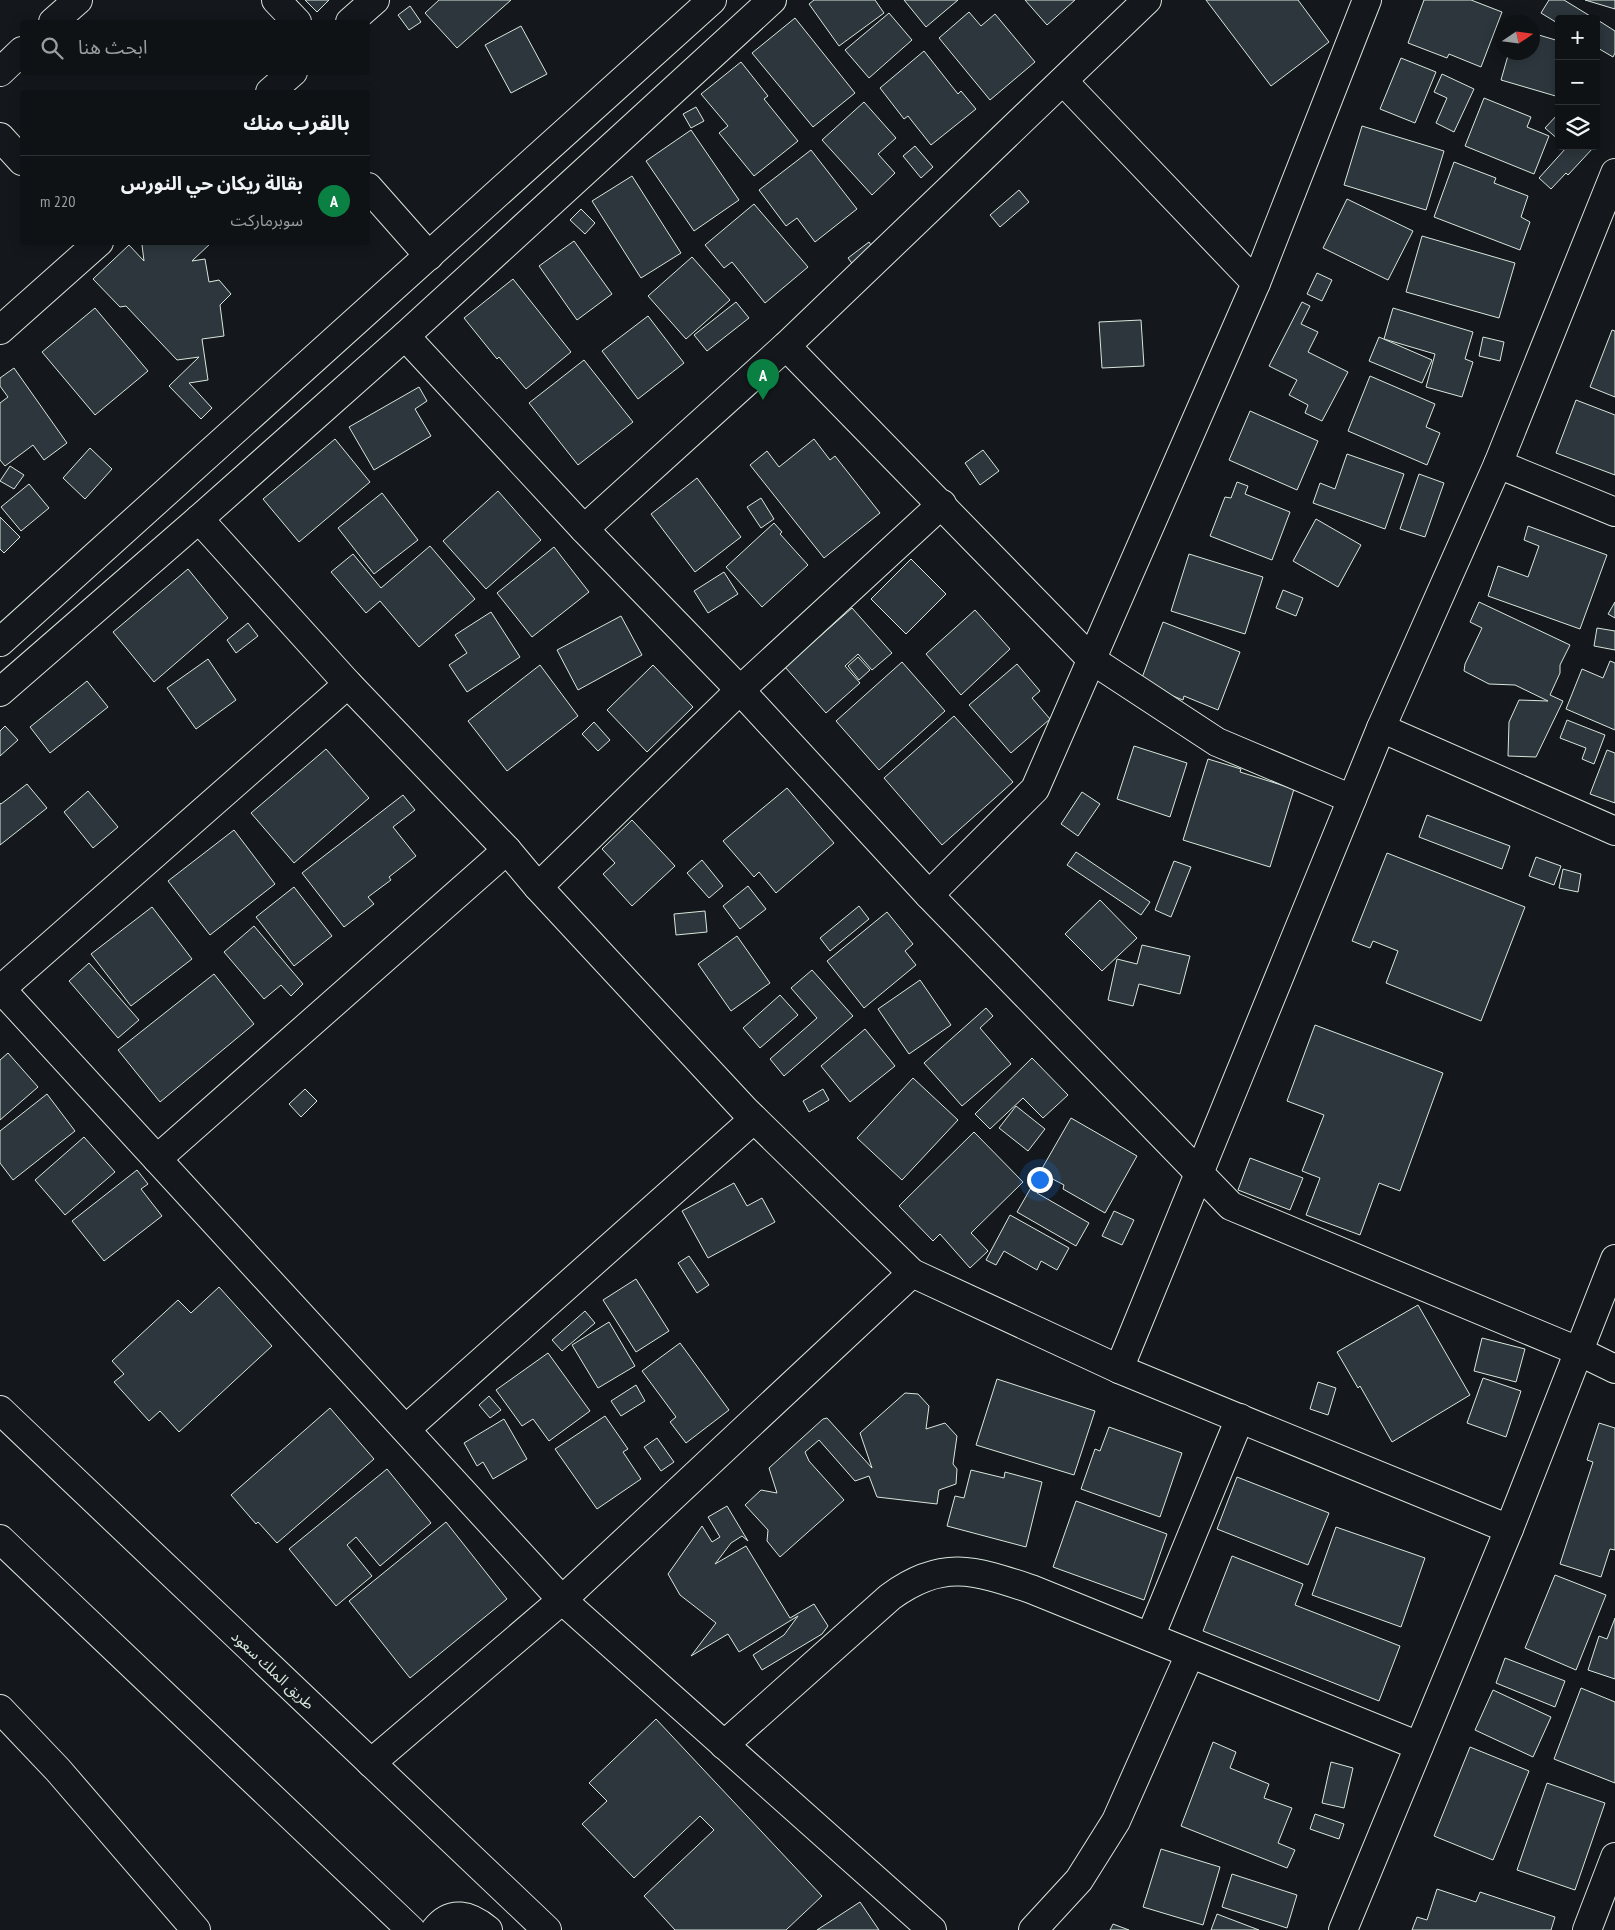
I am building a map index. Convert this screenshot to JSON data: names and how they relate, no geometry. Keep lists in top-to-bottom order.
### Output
{
  "streets": {
    "street": ["طريق الملك سعود"]
  },
  "north": "right",
  "page": {
    "map_buttons": ["+", "−"],
    "search": "ابحث هنا",
    "heading": "بالقرب منك",
    "list": [
      {
        "mark": "A",
        "name": "بقالة ريكان حي النورس",
        "note": "سوبرماركت",
        "value": "220 m"
      }
    ],
    "pins": "A"
  }
}
